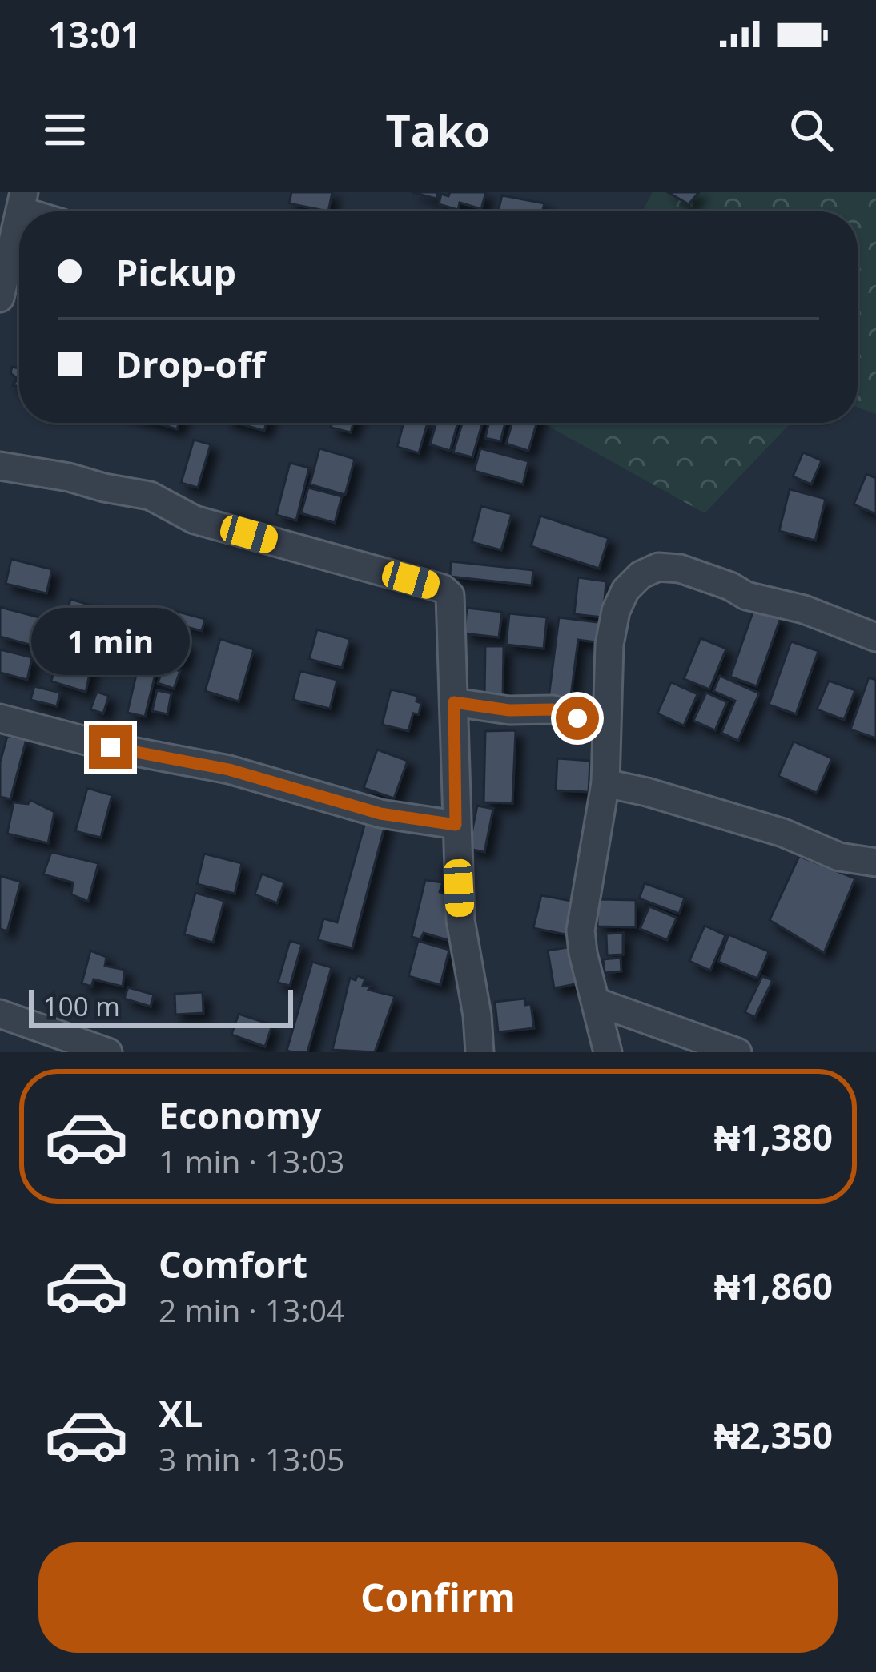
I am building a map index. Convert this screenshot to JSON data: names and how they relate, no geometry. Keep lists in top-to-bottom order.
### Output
{
  "scale_bar": "100 m",
  "page": {
    "status": "13:01",
    "header": "Tako",
    "banner": ["Pickup", "Drop-off"],
    "bubble": "1 min",
    "scale": "100 m",
    "list": [
      {
        "name": "Economy",
        "note": "1 min · 13:03",
        "value": "₦1,380"
      },
      {
        "name": "Comfort",
        "note": "2 min · 13:04",
        "value": "₦1,860"
      },
      {
        "name": "XL",
        "note": "3 min · 13:05",
        "value": "₦2,350"
      }
    ],
    "buttons": "Confirm"
  }
}
